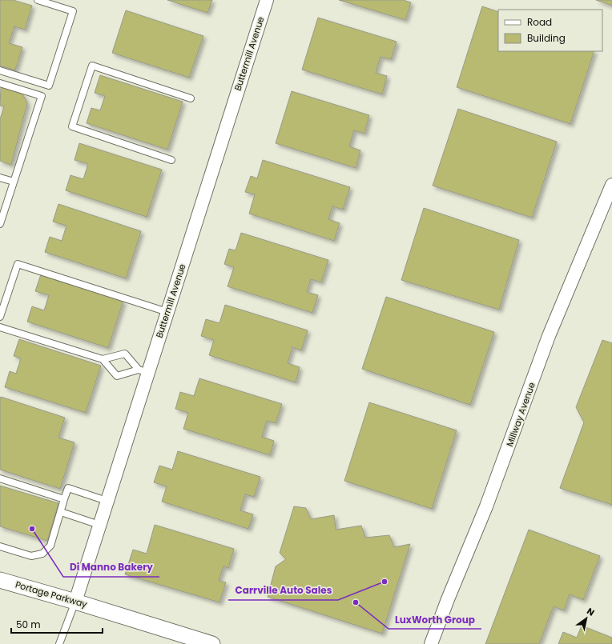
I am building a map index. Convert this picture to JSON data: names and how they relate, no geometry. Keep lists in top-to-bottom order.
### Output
{
  "streets": {
    "street": ["Buttermill Avenue", "Millway Avenue", "Portage Parkway"]
  },
  "crossings": [
    ["Buttermill Avenue", "Portage Parkway"]
  ],
  "places": ["Di Manno Bakery", "Carrville Auto Sales", "LuxWorth Group"],
  "legend": ["Road", "Building"],
  "scale_bar": "50 m",
  "north": "top right"
}
